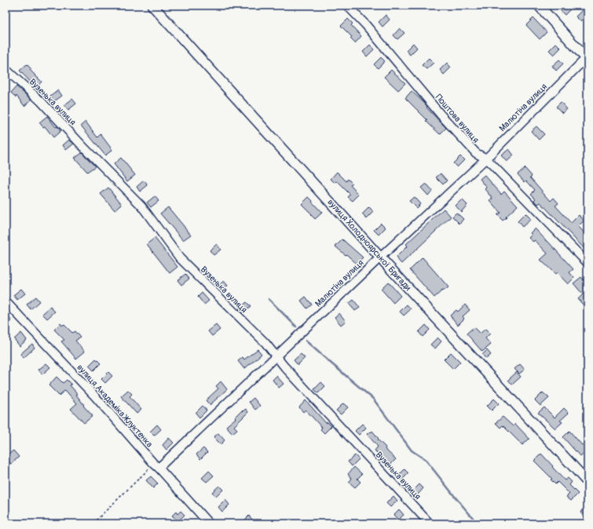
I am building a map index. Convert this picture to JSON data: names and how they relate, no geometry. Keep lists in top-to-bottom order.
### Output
{
  "streets": {
    "street": [
      "Вузенька вулиця",
      "Малютіна вулиця",
      "Поштова вулиця",
      "вулиця Холодноярської Бригади",
      "вулиця Академіка Жлуктенка"
    ]
  },
  "crossings": [
    ["Вузенька вулиця", "Малютіна вулиця"],
    ["Малютіна вулиця", "Поштова вулиця"],
    ["Малютіна вулиця", "вулиця Холодноярської Бригади"],
    ["Малютіна вулиця", "вулиця Академіка Жлуктенка"]
  ]
}
